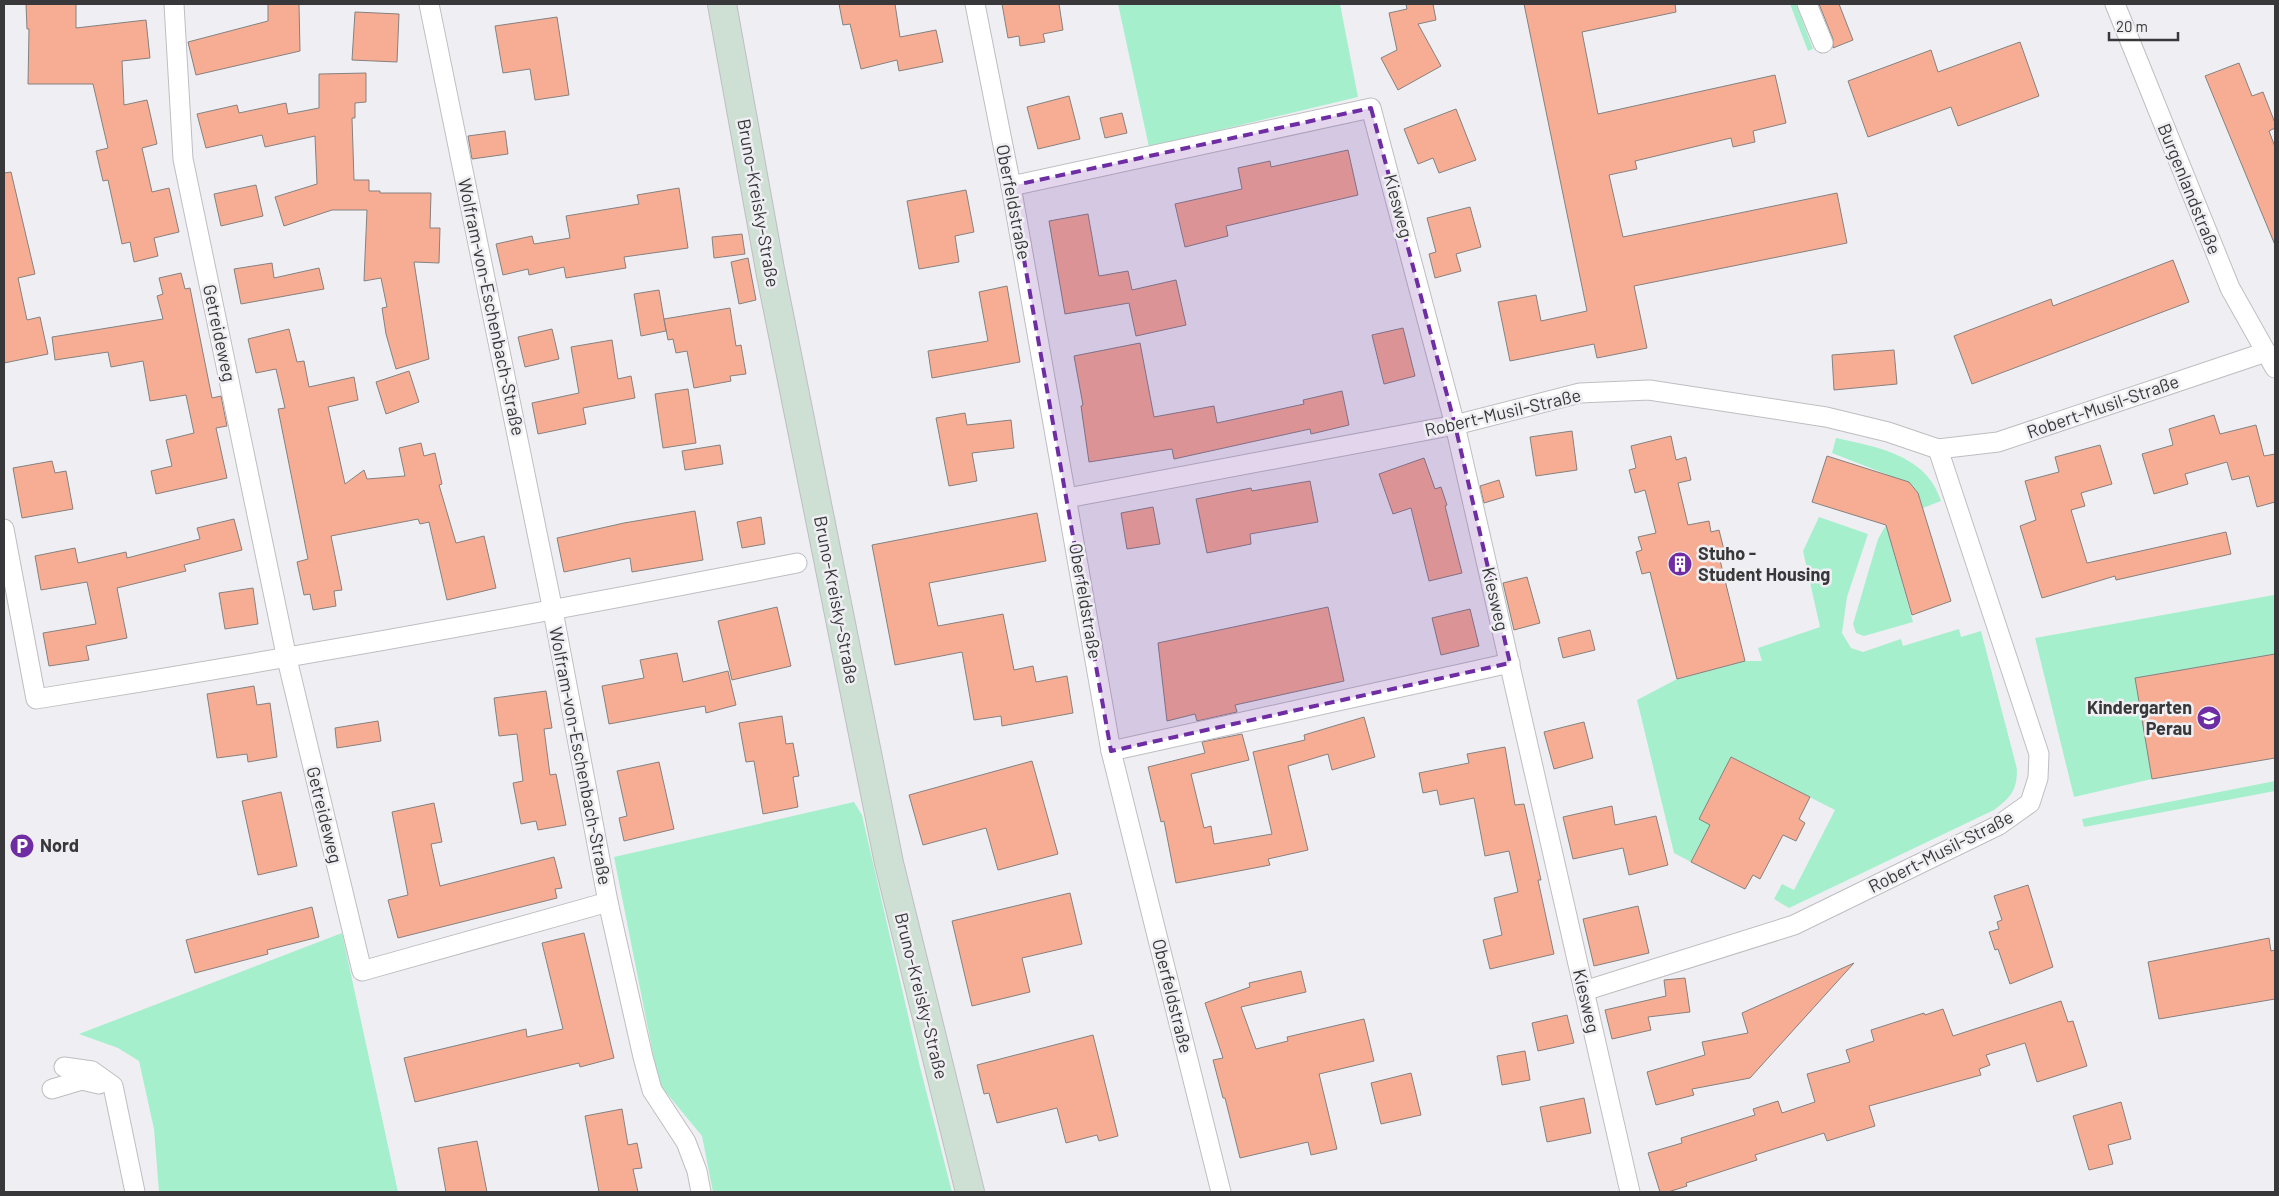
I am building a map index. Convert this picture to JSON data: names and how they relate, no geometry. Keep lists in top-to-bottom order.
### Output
{
  "streets": {
    "street": [
      "Burgenlandstraße",
      "Oberfeldstraße",
      "Bruno-Kreisky-Straße",
      "Kiesweg",
      "Wolfram-von-Eschenbach-Straße",
      "Getreideweg",
      "Robert-Musil-Straße"
    ]
  },
  "crossings": [
    ["Burgenlandstraße", "Robert-Musil-Straße"],
    ["Oberfeldstraße", "Kiesweg"],
    ["Oberfeldstraße", "Robert-Musil-Straße"],
    ["Kiesweg", "Robert-Musil-Straße"],
    ["Wolfram-von-Eschenbach-Straße", "Getreideweg"]
  ],
  "places": {
    "building": ["Stuho - Student Housing"],
    "school or university": ["Kindergarten Perau"],
    "parking": ["Nord"]
  },
  "scale_bar": "20 m"
}
